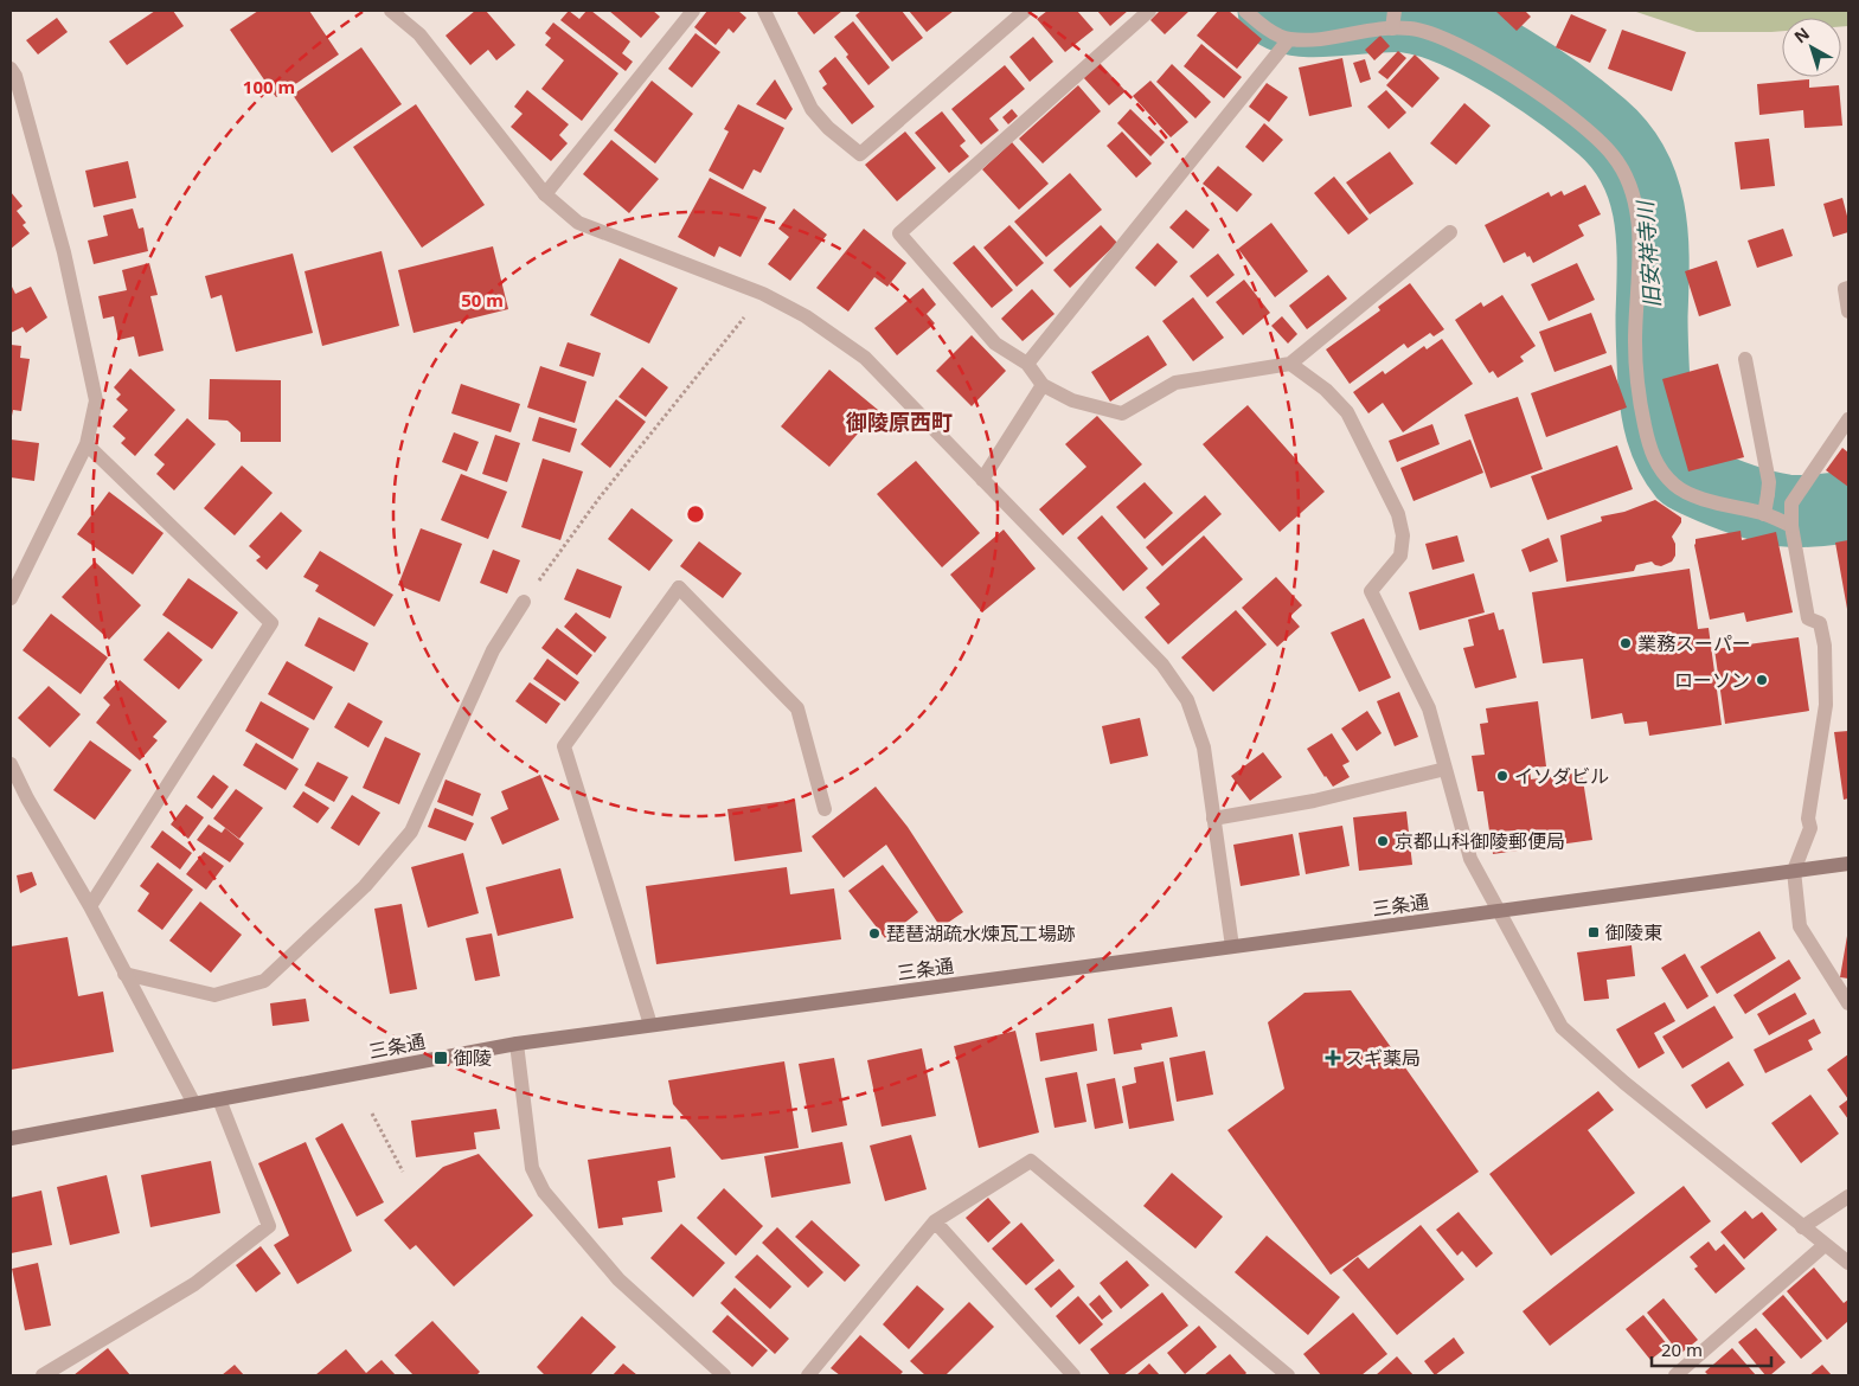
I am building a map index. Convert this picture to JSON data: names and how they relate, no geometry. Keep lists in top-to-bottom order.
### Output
{
  "streets": {
    "main road": ["三条通"]
  },
  "districts": ["御陵原西町"],
  "water": ["旧安祥寺川"],
  "places": {
    "other": [
      "業務スーパー",
      "ローソン",
      "イソダビル",
      "京都山科御陵郵便局",
      "琵琶湖疏水煉瓦工場跡"
    ],
    "transit": ["御陵東", "御陵"],
    "health": ["スギ薬局"]
  },
  "scale_bar": "20 m",
  "north": "top left",
  "rings": ["100 m", "50 m"]
}
